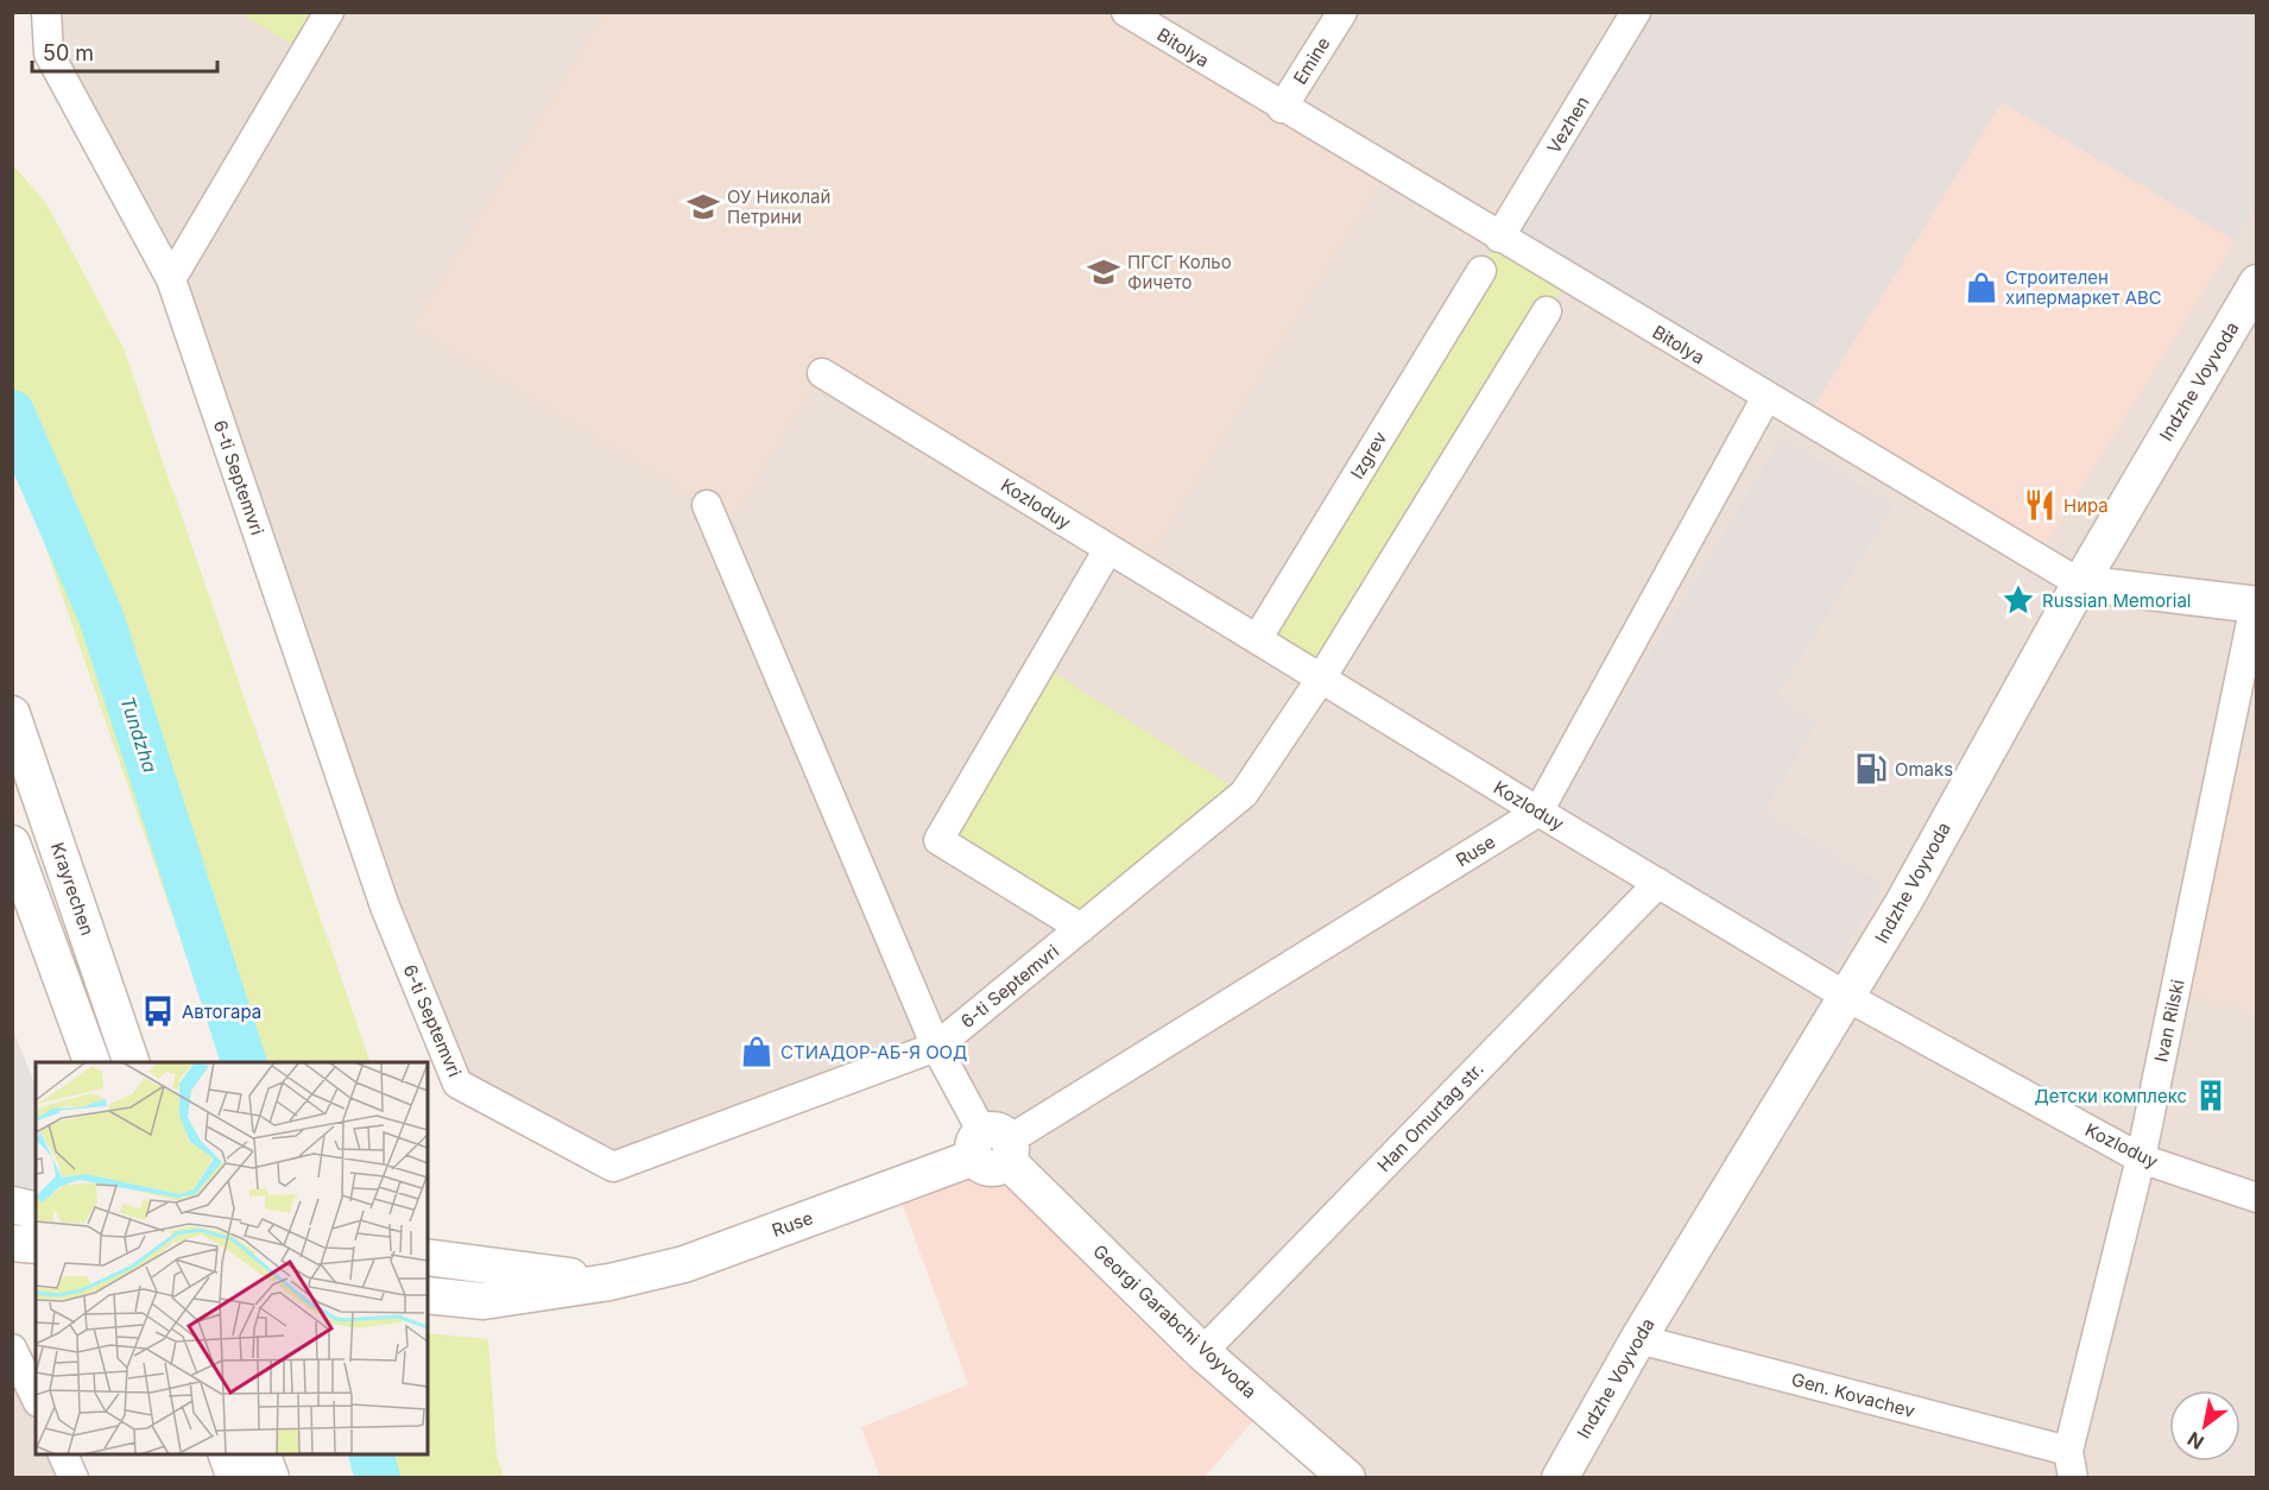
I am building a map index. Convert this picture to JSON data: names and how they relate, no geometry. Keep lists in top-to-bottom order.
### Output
{
  "streets": {
    "street": [
      "Bitolya",
      "Emine",
      "Vezhen",
      "Indzhe Voyvoda",
      "Izgrev",
      "6-ti Septemvri",
      "Kozloduy",
      "Ruse",
      "Krayrechen",
      "Ivan Rilski",
      "Han Omurtag str.",
      "Georgi Garabchi Voyvoda",
      "Gen. Kovachev"
    ]
  },
  "crossings": [
    ["Bitolya", "Emine"],
    ["Bitolya", "Vezhen"],
    ["Bitolya", "Indzhe Voyvoda"],
    ["Bitolya", "Ruse"],
    ["Bitolya", "Ivan Rilski"],
    ["Indzhe Voyvoda", "Kozloduy"],
    ["Indzhe Voyvoda", "Gen. Kovachev"],
    ["Izgrev", "Kozloduy"],
    ["6-ti Septemvri", "Kozloduy"],
    ["Kozloduy", "Ruse"],
    ["Kozloduy", "Ivan Rilski"],
    ["Kozloduy", "Han Omurtag str."],
    ["Ruse", "Georgi Garabchi Voyvoda"],
    ["Ivan Rilski", "Gen. Kovachev"],
    ["Han Omurtag str.", "Georgi Garabchi Voyvoda"]
  ],
  "water": ["Tundzha"],
  "places": {
    "school or university": ["ОУ Николай Петрини", "ПГСГ Кольо Фичето"],
    "shop": ["Строителен хипермаркет ABC", "СТИАДОР-АБ-Я ООД"],
    "restaurant": ["Нира"],
    "place": ["Russian Memorial"],
    "fuel station": ["Omaks"],
    "bus stop": ["Автогара"],
    "building": ["Детски комплекс"]
  },
  "scale_bar": "50 m",
  "north": "bottom left"
}
